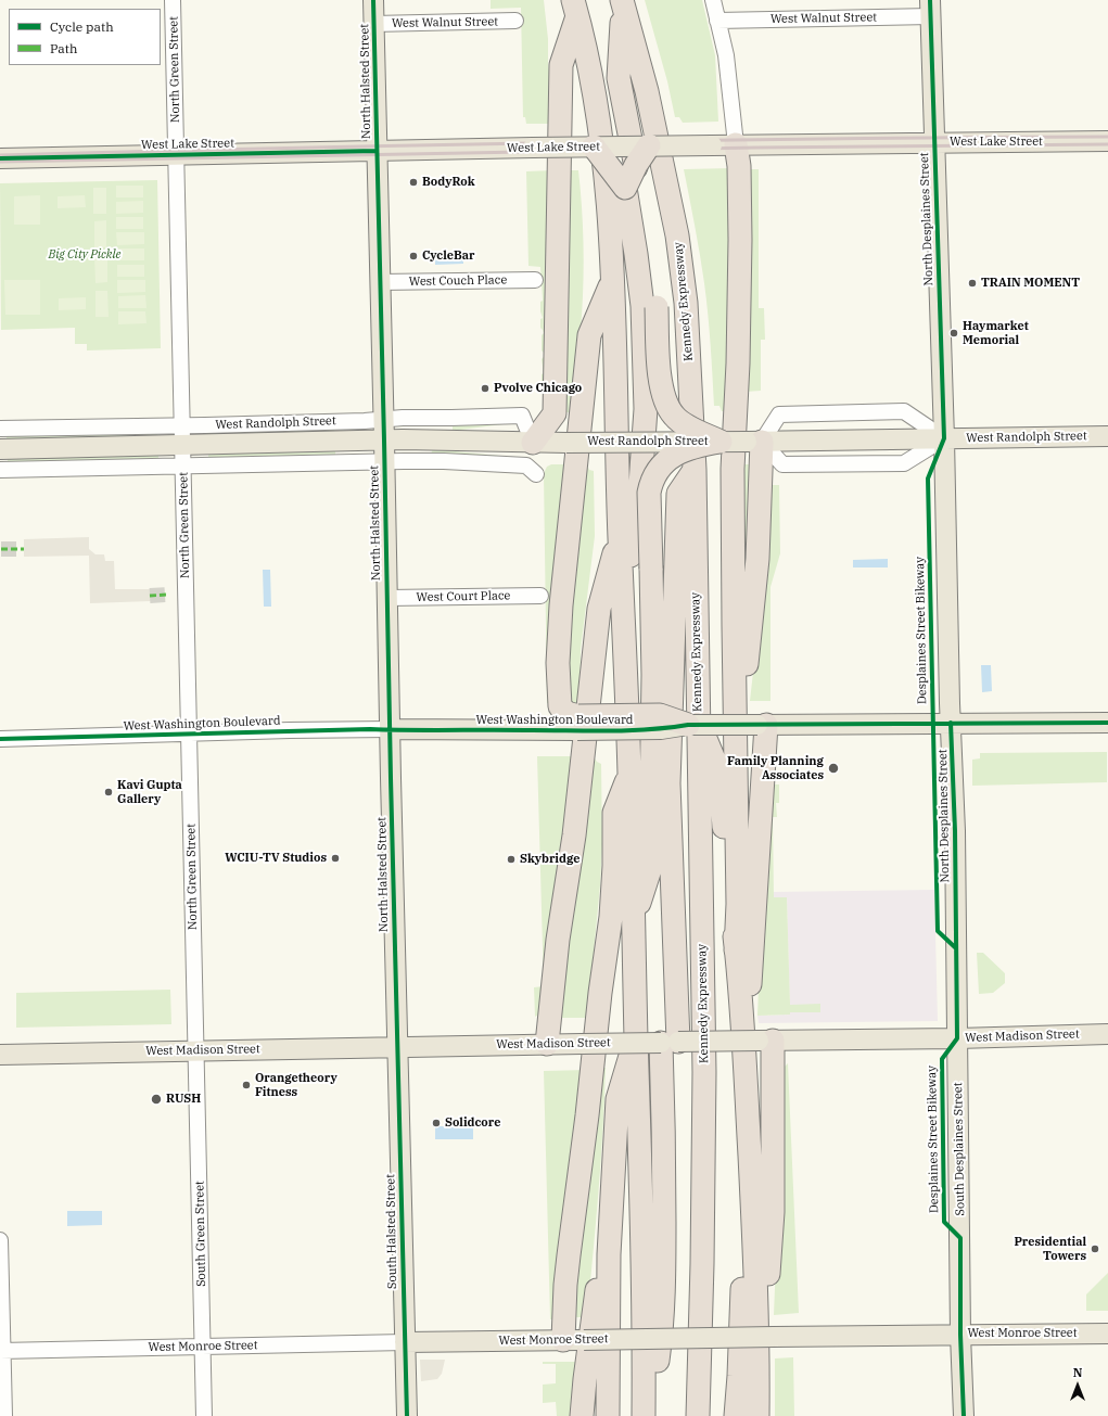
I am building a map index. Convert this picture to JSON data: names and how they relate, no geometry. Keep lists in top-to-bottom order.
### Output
{
  "streets": {
    "highway": ["Kennedy Expressway"],
    "main road": [
      "North Halsted Street",
      "West Lake Street",
      "North Desplaines Street",
      "West Randolph Street",
      "West Washington Boulevard",
      "West Madison Street",
      "South Desplaines Street",
      "South Halsted Street",
      "West Monroe Street"
    ],
    "street": [
      "West Walnut Street",
      "North Green Street",
      "West Couch Place",
      "West Court Place",
      "South Green Street"
    ],
    "cycle path": ["Desplaines Street Bikeway"]
  },
  "crossings": [
    ["West Walnut Street", "North Halsted Street"],
    ["West Walnut Street", "North Desplaines Street"],
    ["North Green Street", "West Lake Street"],
    ["North Green Street", "West Randolph Street"],
    ["North Green Street", "West Washington Boulevard"],
    ["North Green Street", "West Madison Street"],
    ["North Green Street", "South Green Street"],
    ["North Halsted Street", "West Lake Street"],
    ["North Halsted Street", "West Couch Place"],
    ["North Halsted Street", "West Randolph Street"],
    ["North Halsted Street", "West Court Place"],
    ["North Halsted Street", "West Washington Boulevard"],
    ["North Halsted Street", "West Madison Street"],
    ["North Halsted Street", "South Halsted Street"],
    ["West Lake Street", "North Desplaines Street"],
    ["North Desplaines Street", "West Randolph Street"],
    ["North Desplaines Street", "West Madison Street"],
    ["North Desplaines Street", "South Desplaines Street"],
    ["West Madison Street", "South Desplaines Street"],
    ["West Madison Street", "South Halsted Street"],
    ["West Madison Street", "South Green Street"],
    ["South Desplaines Street", "West Monroe Street"],
    ["South Halsted Street", "West Monroe Street"],
    ["South Green Street", "West Monroe Street"]
  ],
  "parks": ["Big City Pickle"],
  "places": [
    "BodyRok",
    "CycleBar",
    "TRAIN MOMENT",
    "Haymarket Memorial",
    "Pvolve Chicago",
    "Family Planning Associates",
    "Kavi Gupta Gallery",
    "WCIU-TV Studios",
    "Skybridge",
    "Orangetheory Fitness",
    "RUSH",
    "Solidcore",
    "Presidential Towers"
  ],
  "legend": ["Cycle path", "Path"],
  "north": "top"
}
